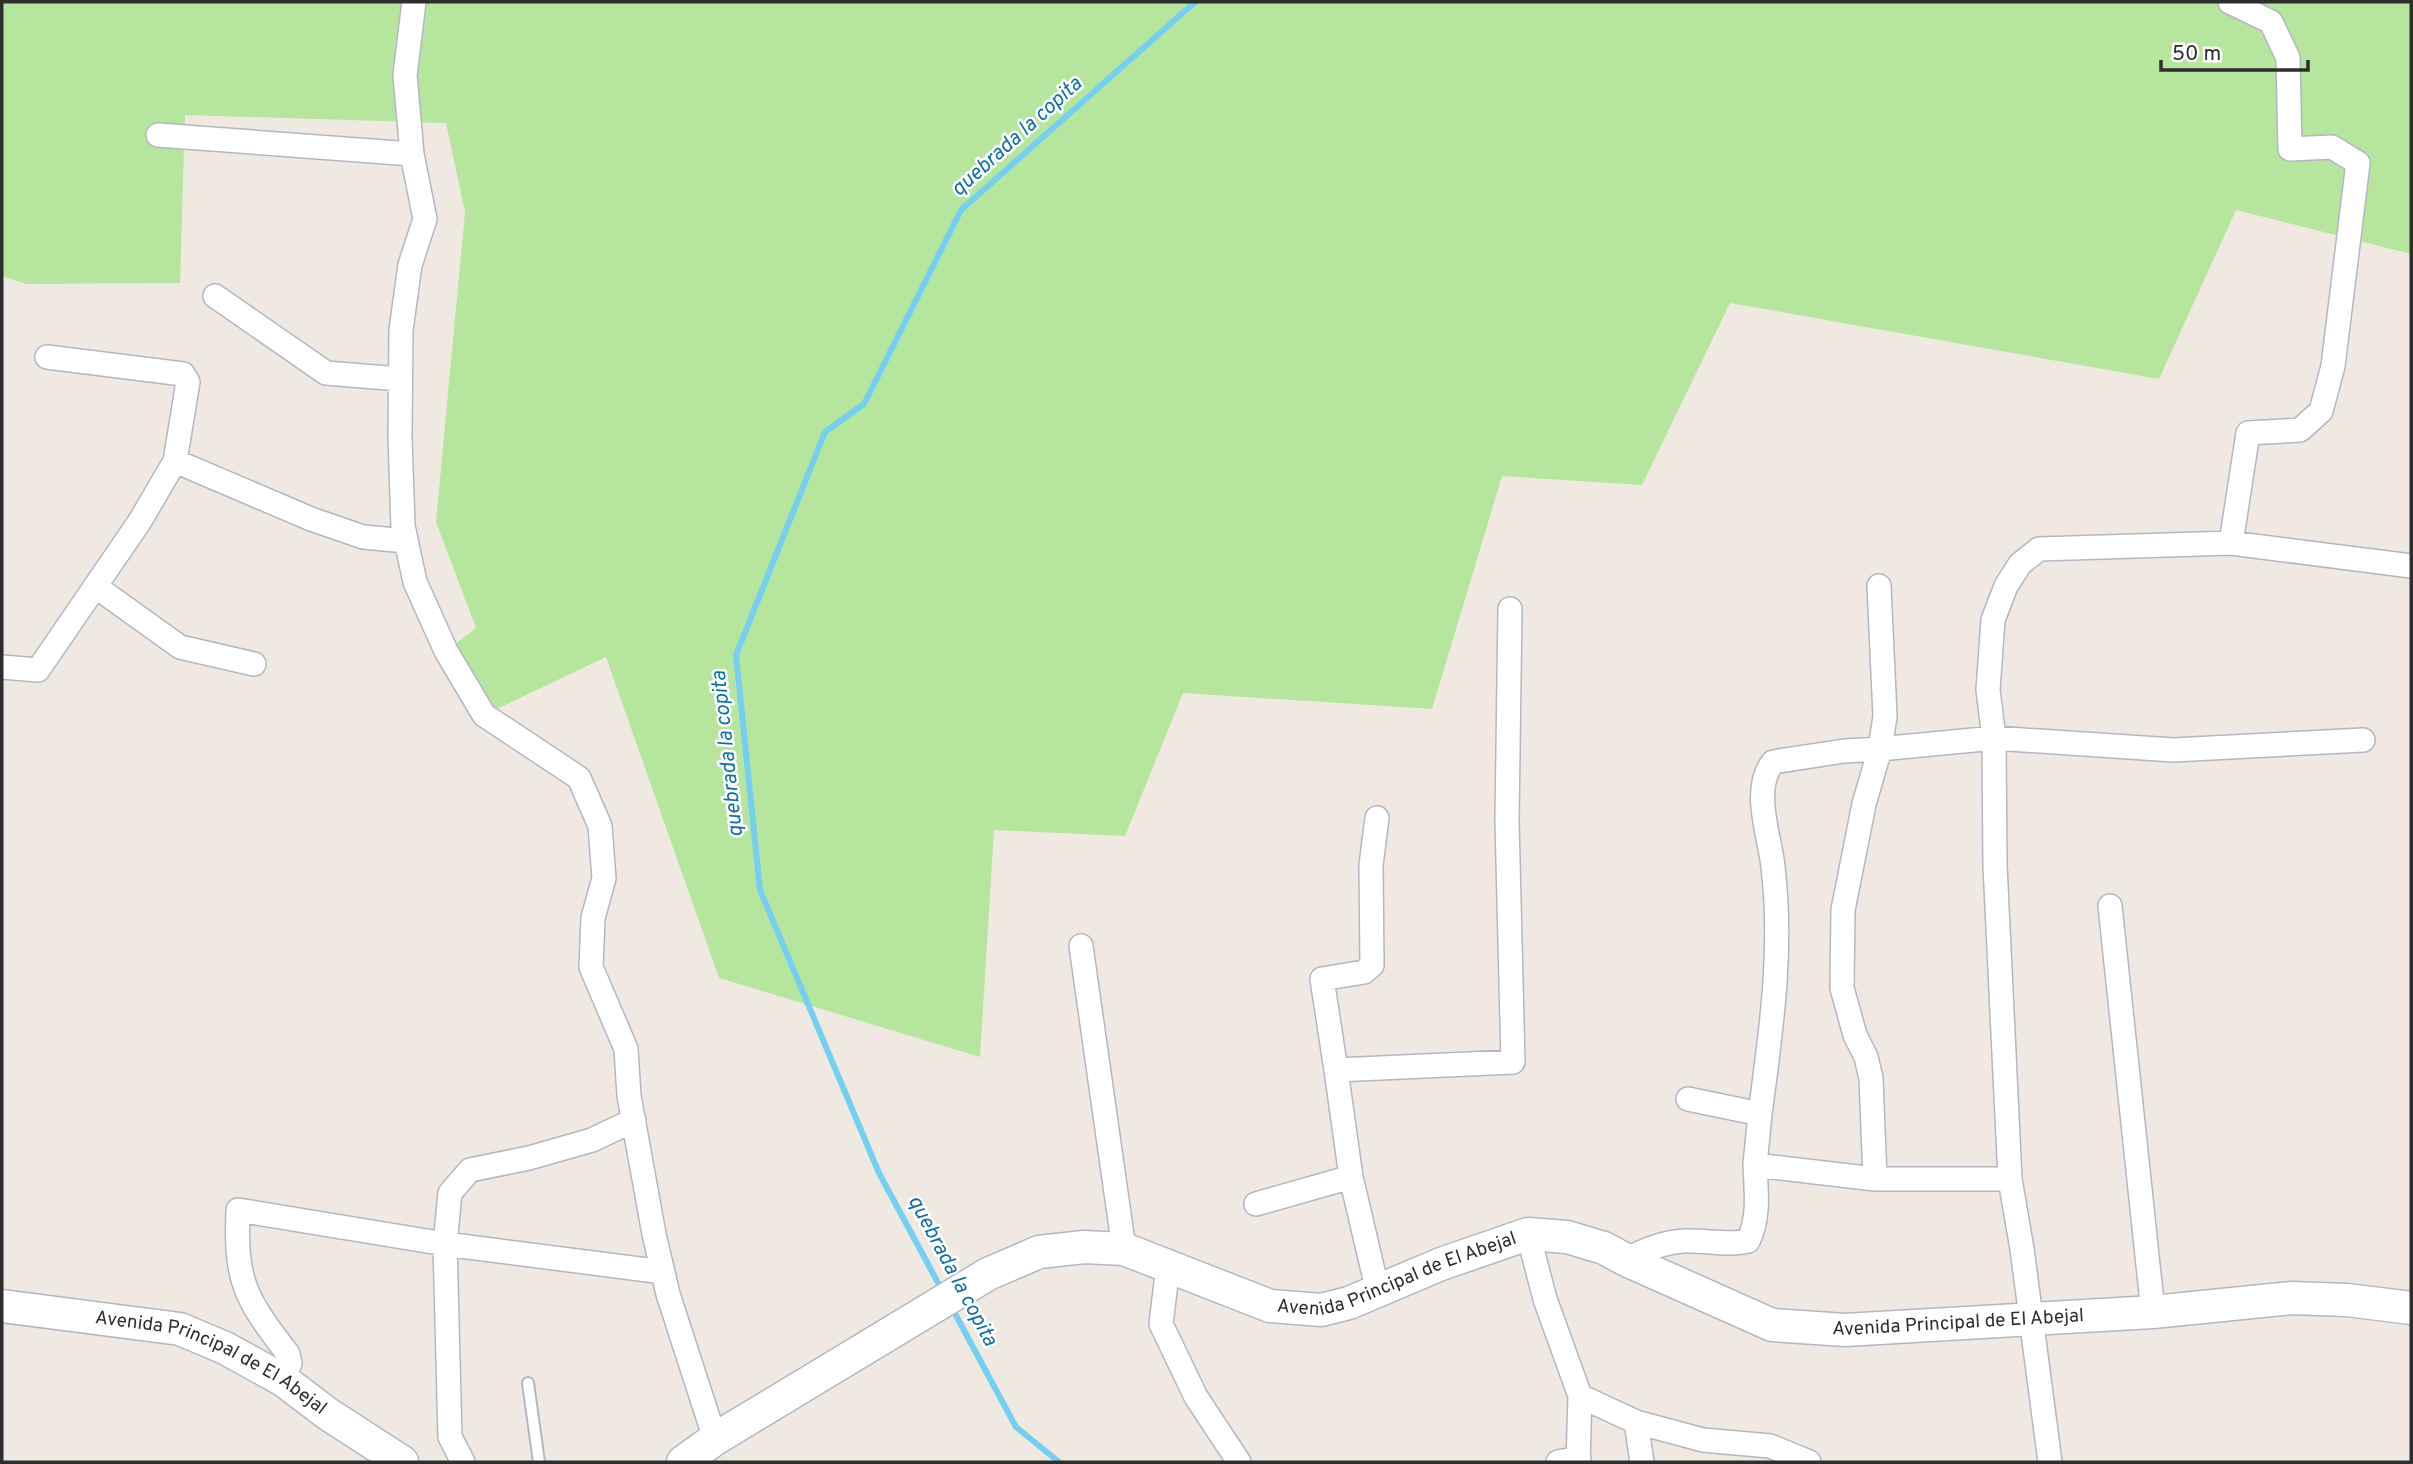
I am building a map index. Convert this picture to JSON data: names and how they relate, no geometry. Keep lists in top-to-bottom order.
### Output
{
  "streets": {
    "main road": ["Avenida Principal de El Abejal"]
  },
  "water": ["quebrada la copita"],
  "scale_bar": "50 m"
}
